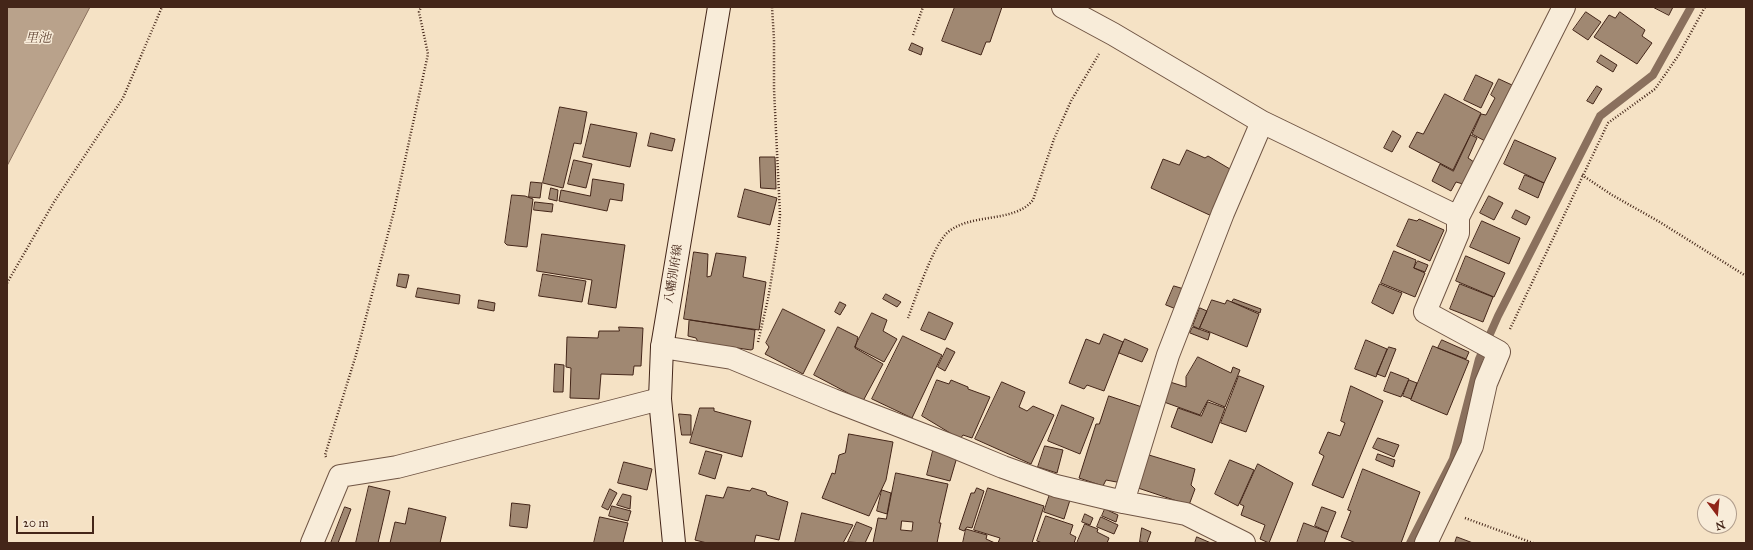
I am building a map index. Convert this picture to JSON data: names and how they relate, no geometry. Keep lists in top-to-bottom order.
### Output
{
  "streets": {
    "street": ["八幡別府線"]
  },
  "water": ["里池"],
  "scale_bar": "20 m",
  "north": "bottom"
}
